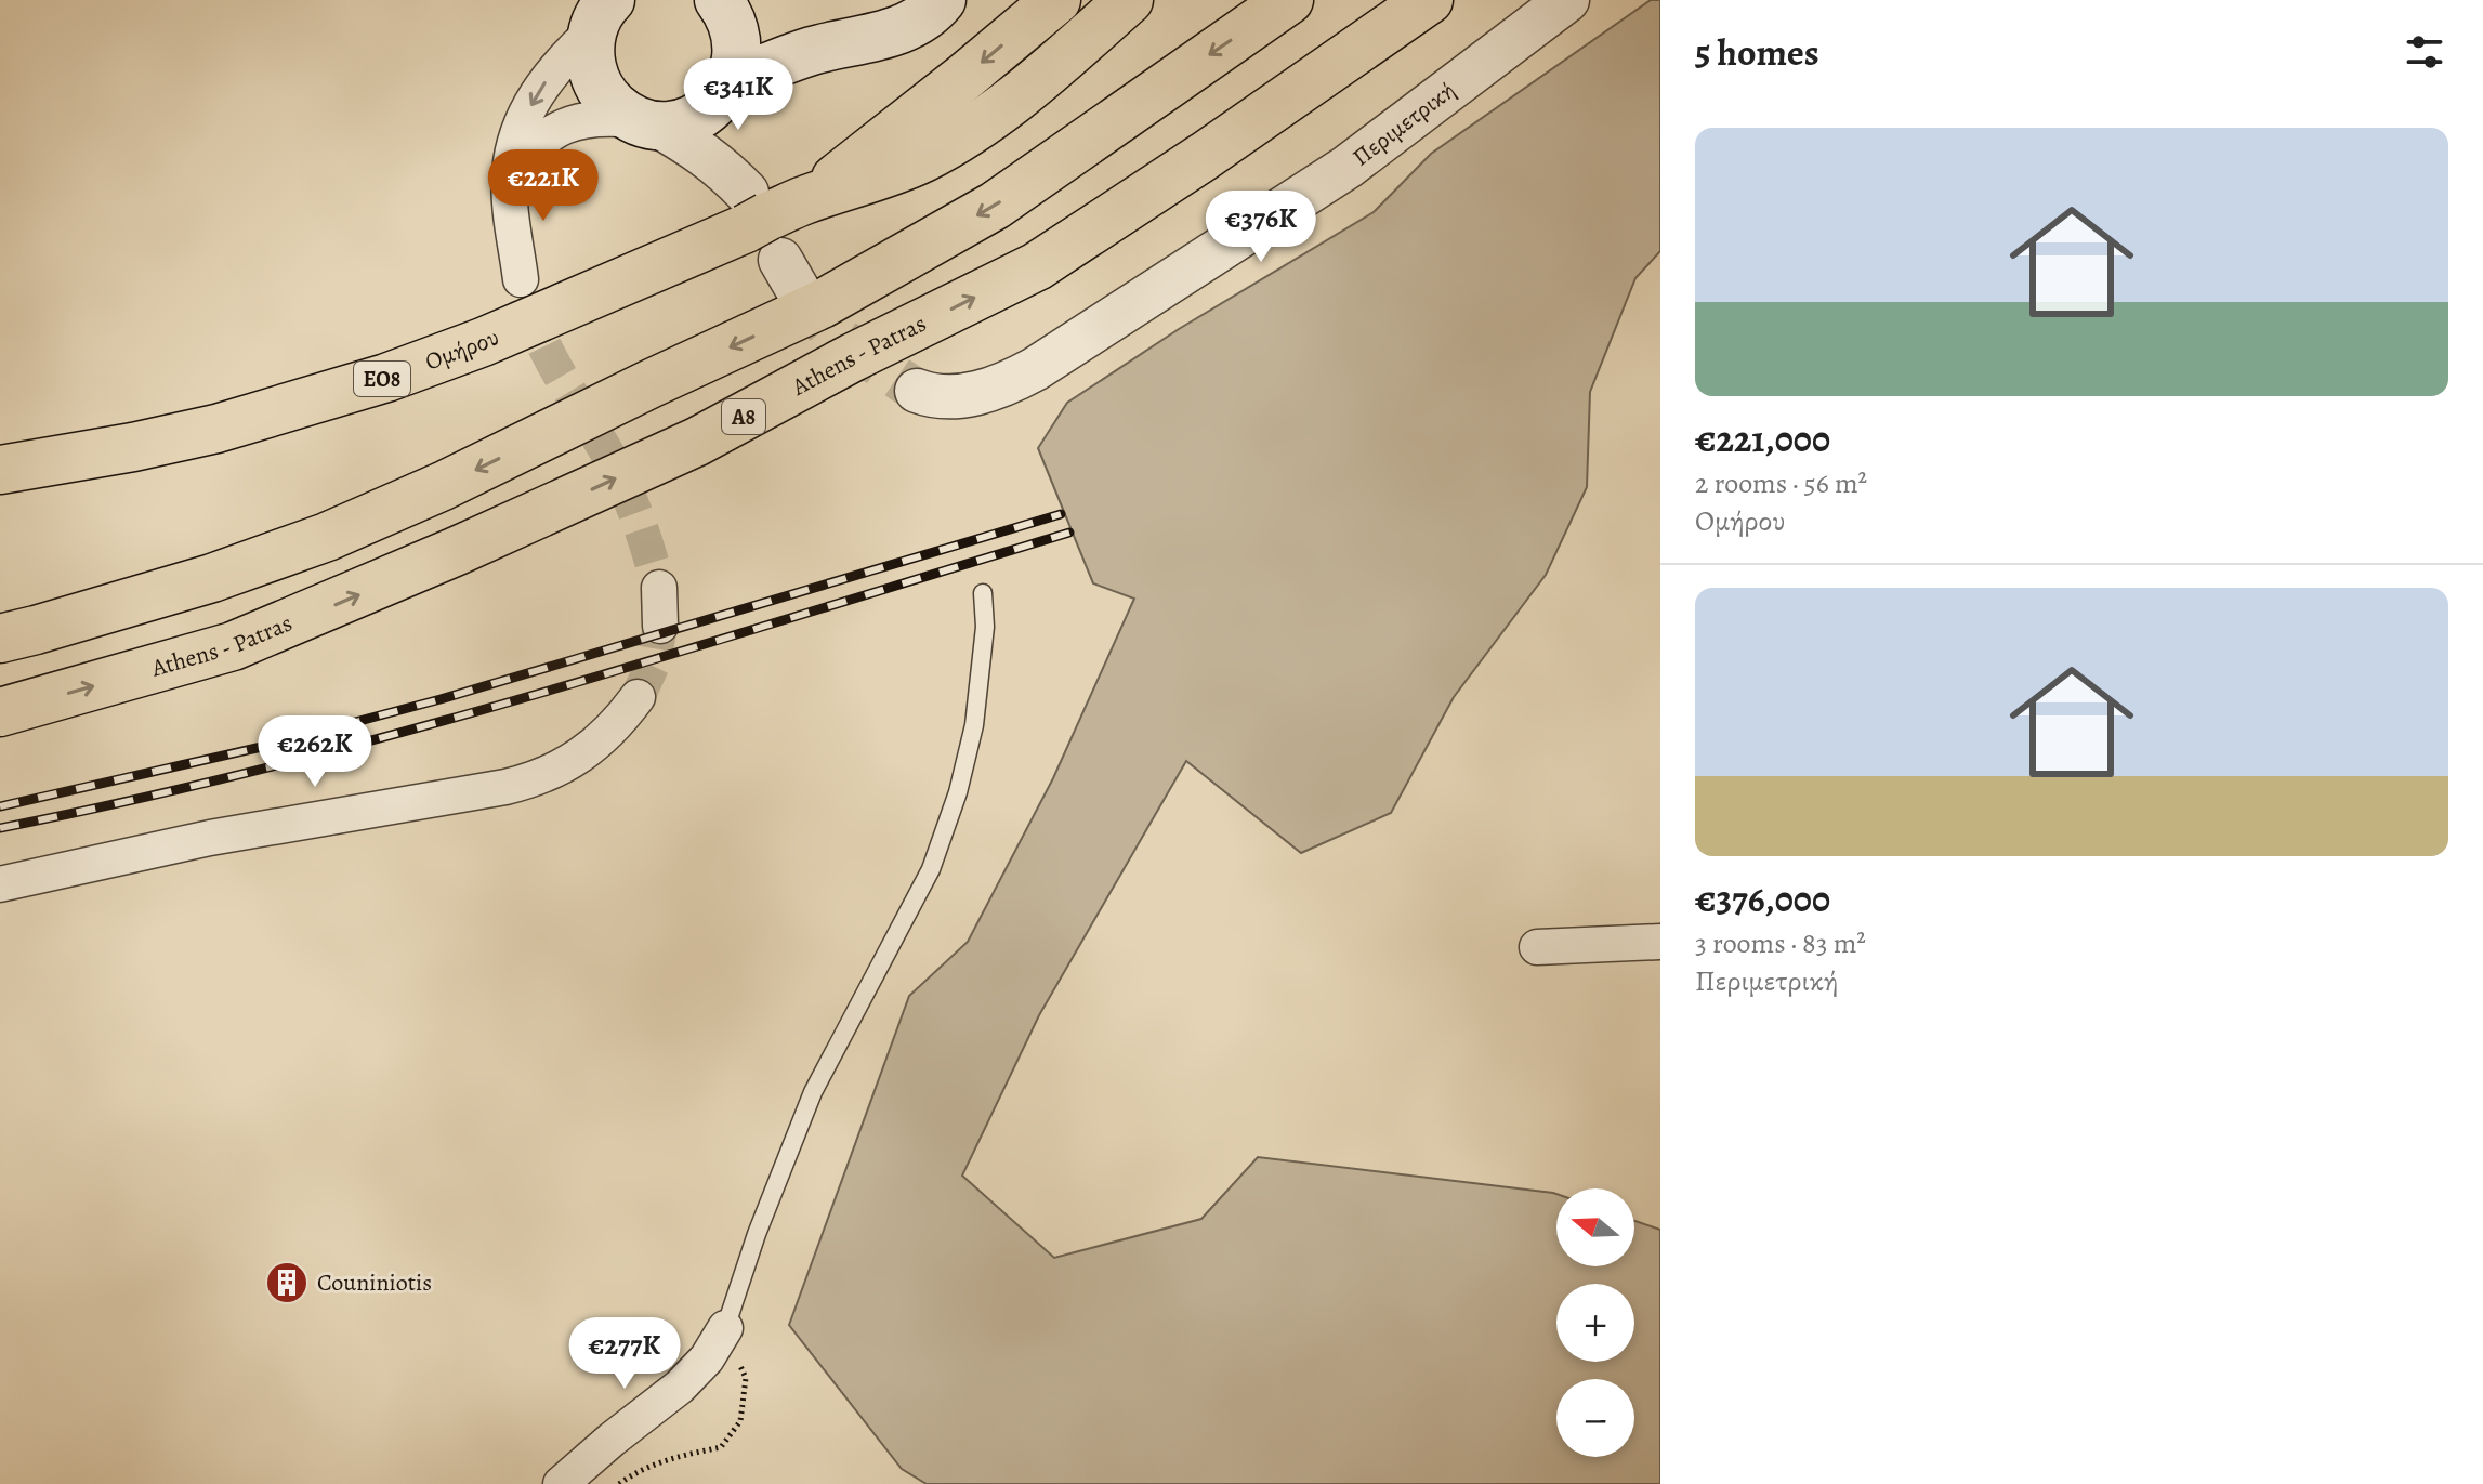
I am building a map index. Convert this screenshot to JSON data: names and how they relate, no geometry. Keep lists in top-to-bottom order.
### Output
{
  "streets": {
    "main road": [
      "Ομήρου",
      "Athens - Patras",
      "ΕΟ8",
      "Α8"
    ],
    "street": ["Περιμετρική"]
  },
  "places": {
    "building": ["Couniniotis"]
  },
  "north": "left",
  "page": {
    "heading": "5 homes",
    "price": [
      "€341K",
      "€221K",
      "€376K",
      "€262K",
      "€277K"
    ],
    "list": [
      {
        "name": "€221,000",
        "note": "2 rooms · 56 m² · Ομήρου"
      },
      {
        "name": "€376,000",
        "note": "3 rooms · 83 m² · Περιμετρική"
      }
    ],
    "map_buttons": ["+", "−"]
  }
}
